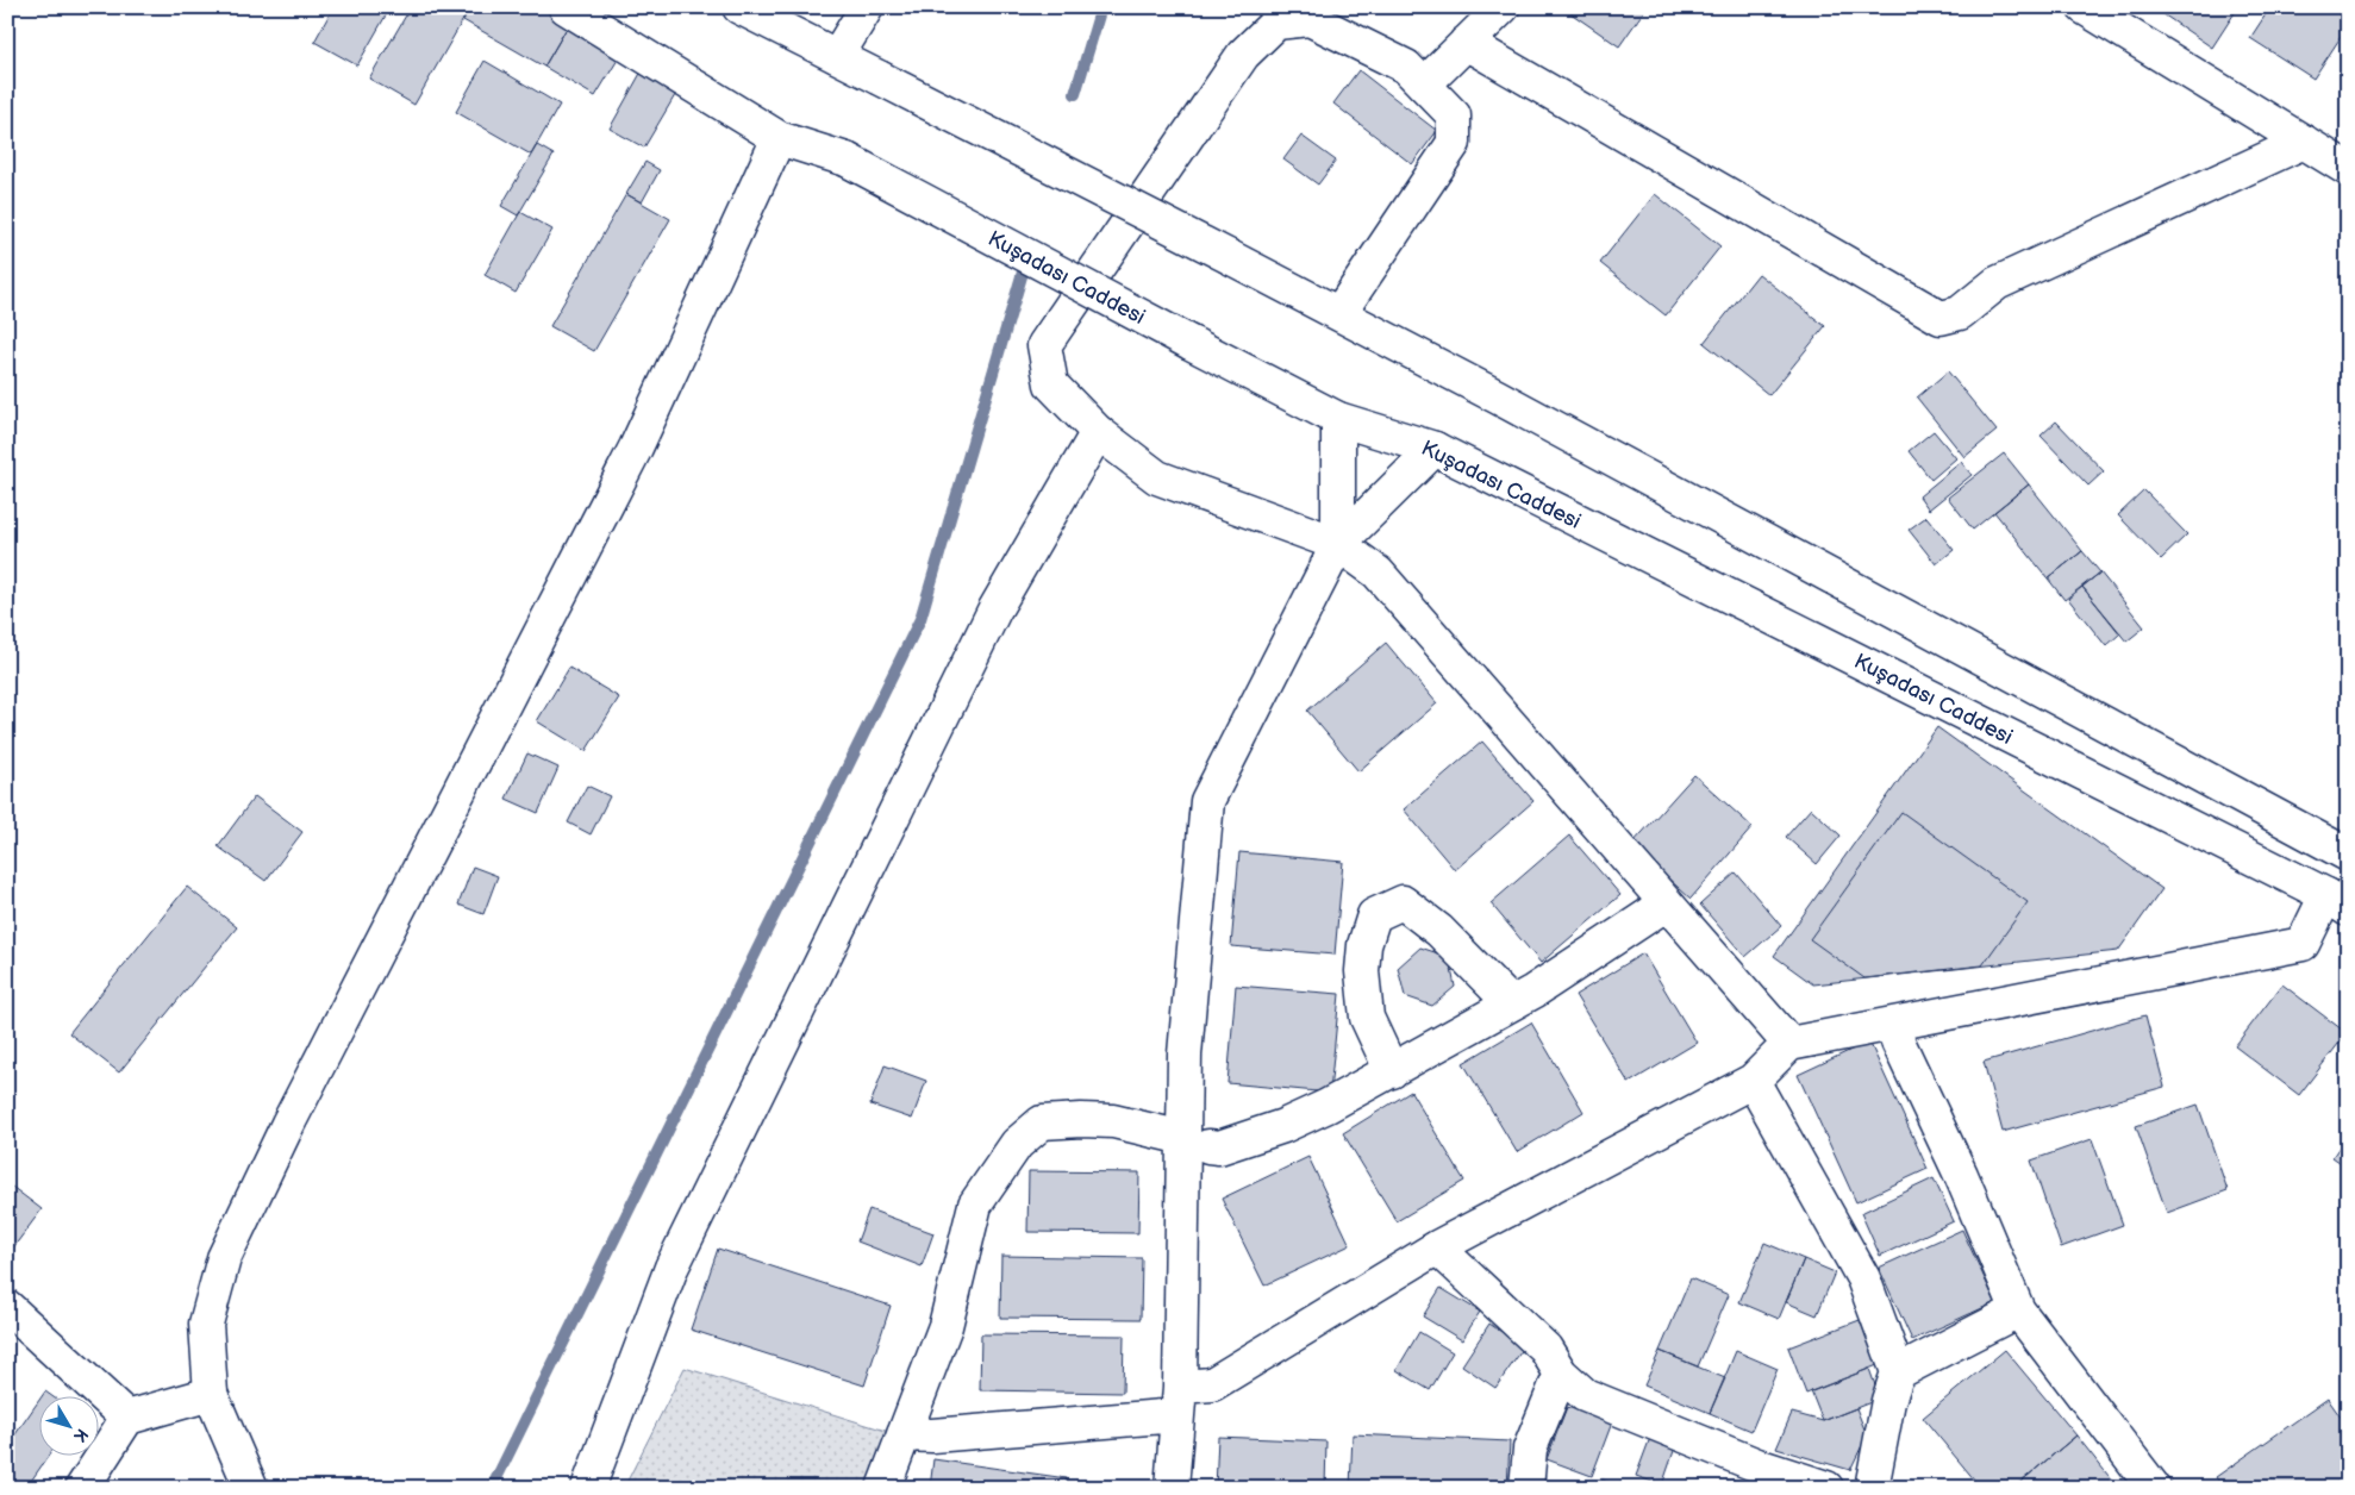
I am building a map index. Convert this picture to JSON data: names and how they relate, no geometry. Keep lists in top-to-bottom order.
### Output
{
  "streets": {
    "street": ["Kuşadası Caddesi"]
  },
  "north": "bottom right"
}
